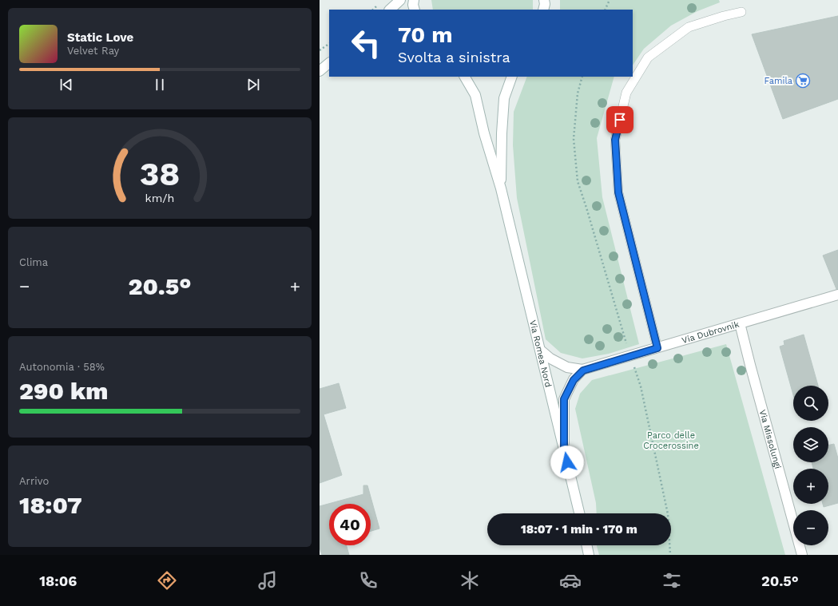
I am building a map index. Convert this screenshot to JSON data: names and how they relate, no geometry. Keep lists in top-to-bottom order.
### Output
{
  "streets": {
    "street": ["Via Dubrovnik", "Via Romea Nord", "Via Missolungi"]
  },
  "crossings": [
    ["Via Dubrovnik", "Via Romea Nord"],
    ["Via Dubrovnik", "Via Missolungi"]
  ],
  "parks": ["Parco delle Crocerossine"],
  "places": {
    "supermarket": ["Famila"]
  },
  "page": {
    "turn": ["70 m", "Svolta a sinistra"],
    "song": ["Static Love", "Velvet Ray"],
    "tile": [
      "Clima",
      ["Autonomia · 58%", "290 km"],
      ["Arrivo", "18:07"]
    ],
    "heat": ["−", "20.5°", "+"],
    "map_buttons": ["+", "−"],
    "limit": "40",
    "trip": "18:07 · 1 min · 170 m",
    "tabs": ["18:06", "20.5°"],
    "gauge": ["38", "km/h"]
  }
}
